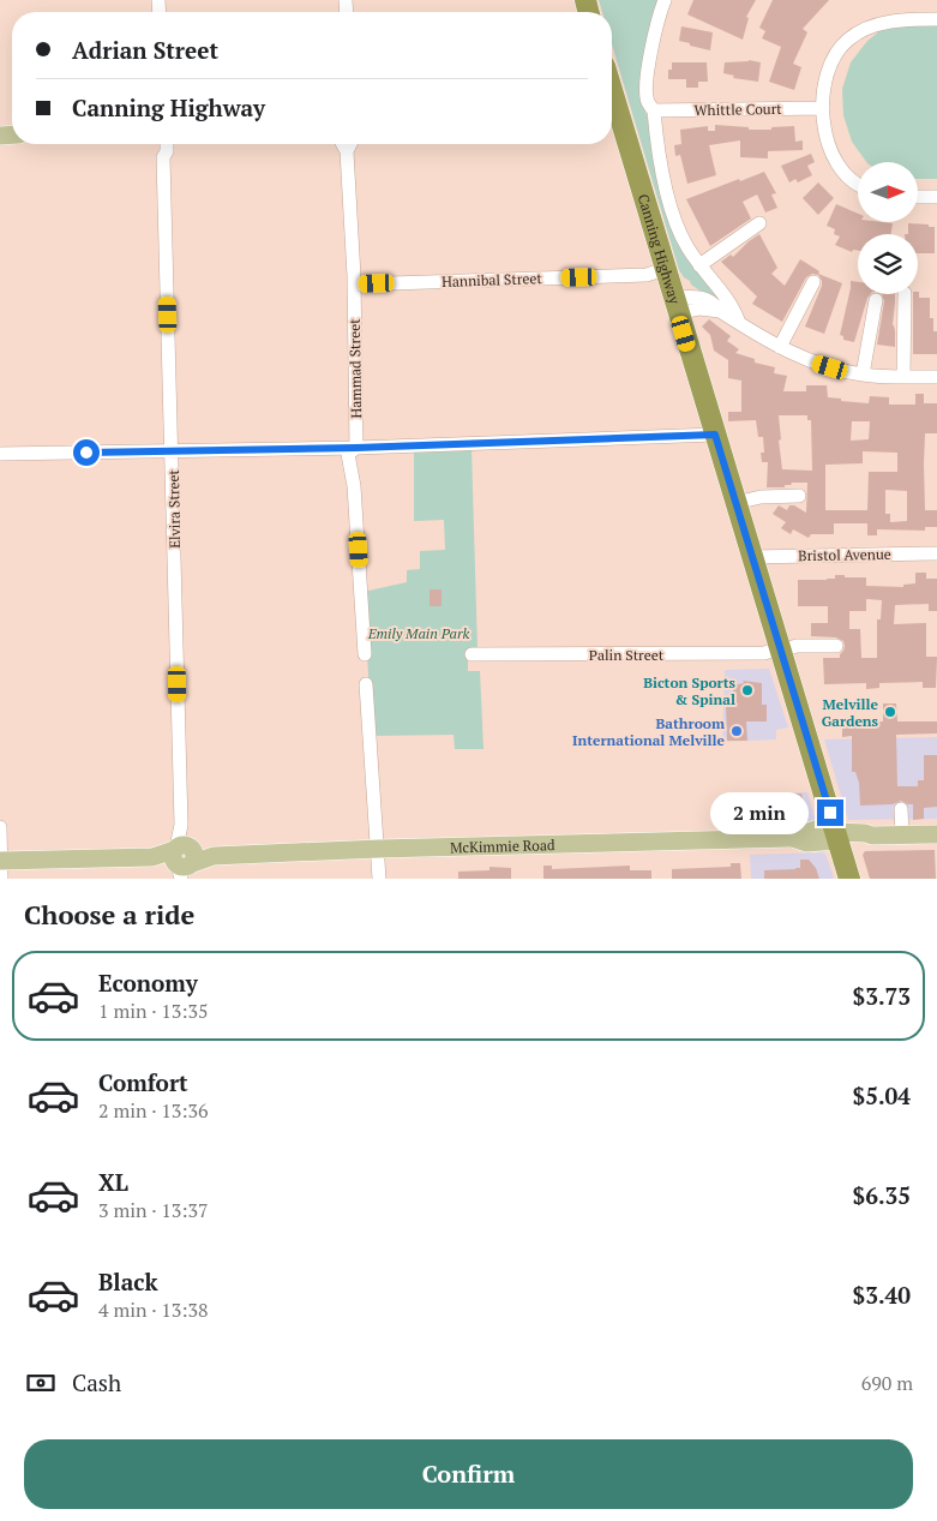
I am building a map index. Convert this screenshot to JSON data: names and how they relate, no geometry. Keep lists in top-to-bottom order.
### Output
{
  "streets": {
    "highway": ["Canning Highway"],
    "main road": ["McKimmie Road"],
    "street": [
      "Whittle Court",
      "Hannibal Street",
      "Hammad Street",
      "Elvira Street",
      "Bristol Avenue",
      "Palin Street"
    ]
  },
  "crossings": [
    ["Canning Highway", "Hannibal Street"],
    ["Canning Highway", "Bristol Avenue"],
    ["Canning Highway", "Palin Street"],
    ["Canning Highway", "McKimmie Road"],
    ["Hannibal Street", "Hammad Street"],
    ["Elvira Street", "McKimmie Road"]
  ],
  "parks": ["Emily Main Park"],
  "places": ["Bicton Sports & Spinal", "Melville Gardens", "Bathroom International Melville"],
  "north": "right",
  "page": {
    "banner": ["Adrian Street", "Canning Highway"],
    "bubble": "2 min",
    "heading": "Choose a ride",
    "list": [
      {
        "name": "Economy",
        "note": "1 min · 13:35",
        "value": "$3.73"
      },
      {
        "name": "Comfort",
        "note": "2 min · 13:36",
        "value": "$5.04"
      },
      {
        "name": "XL",
        "note": "3 min · 13:37",
        "value": "$6.35"
      },
      {
        "name": "Black",
        "note": "4 min · 13:38",
        "value": "$3.40"
      }
    ],
    "pay": ["Cash", "690 m"],
    "buttons": "Confirm"
  }
}
